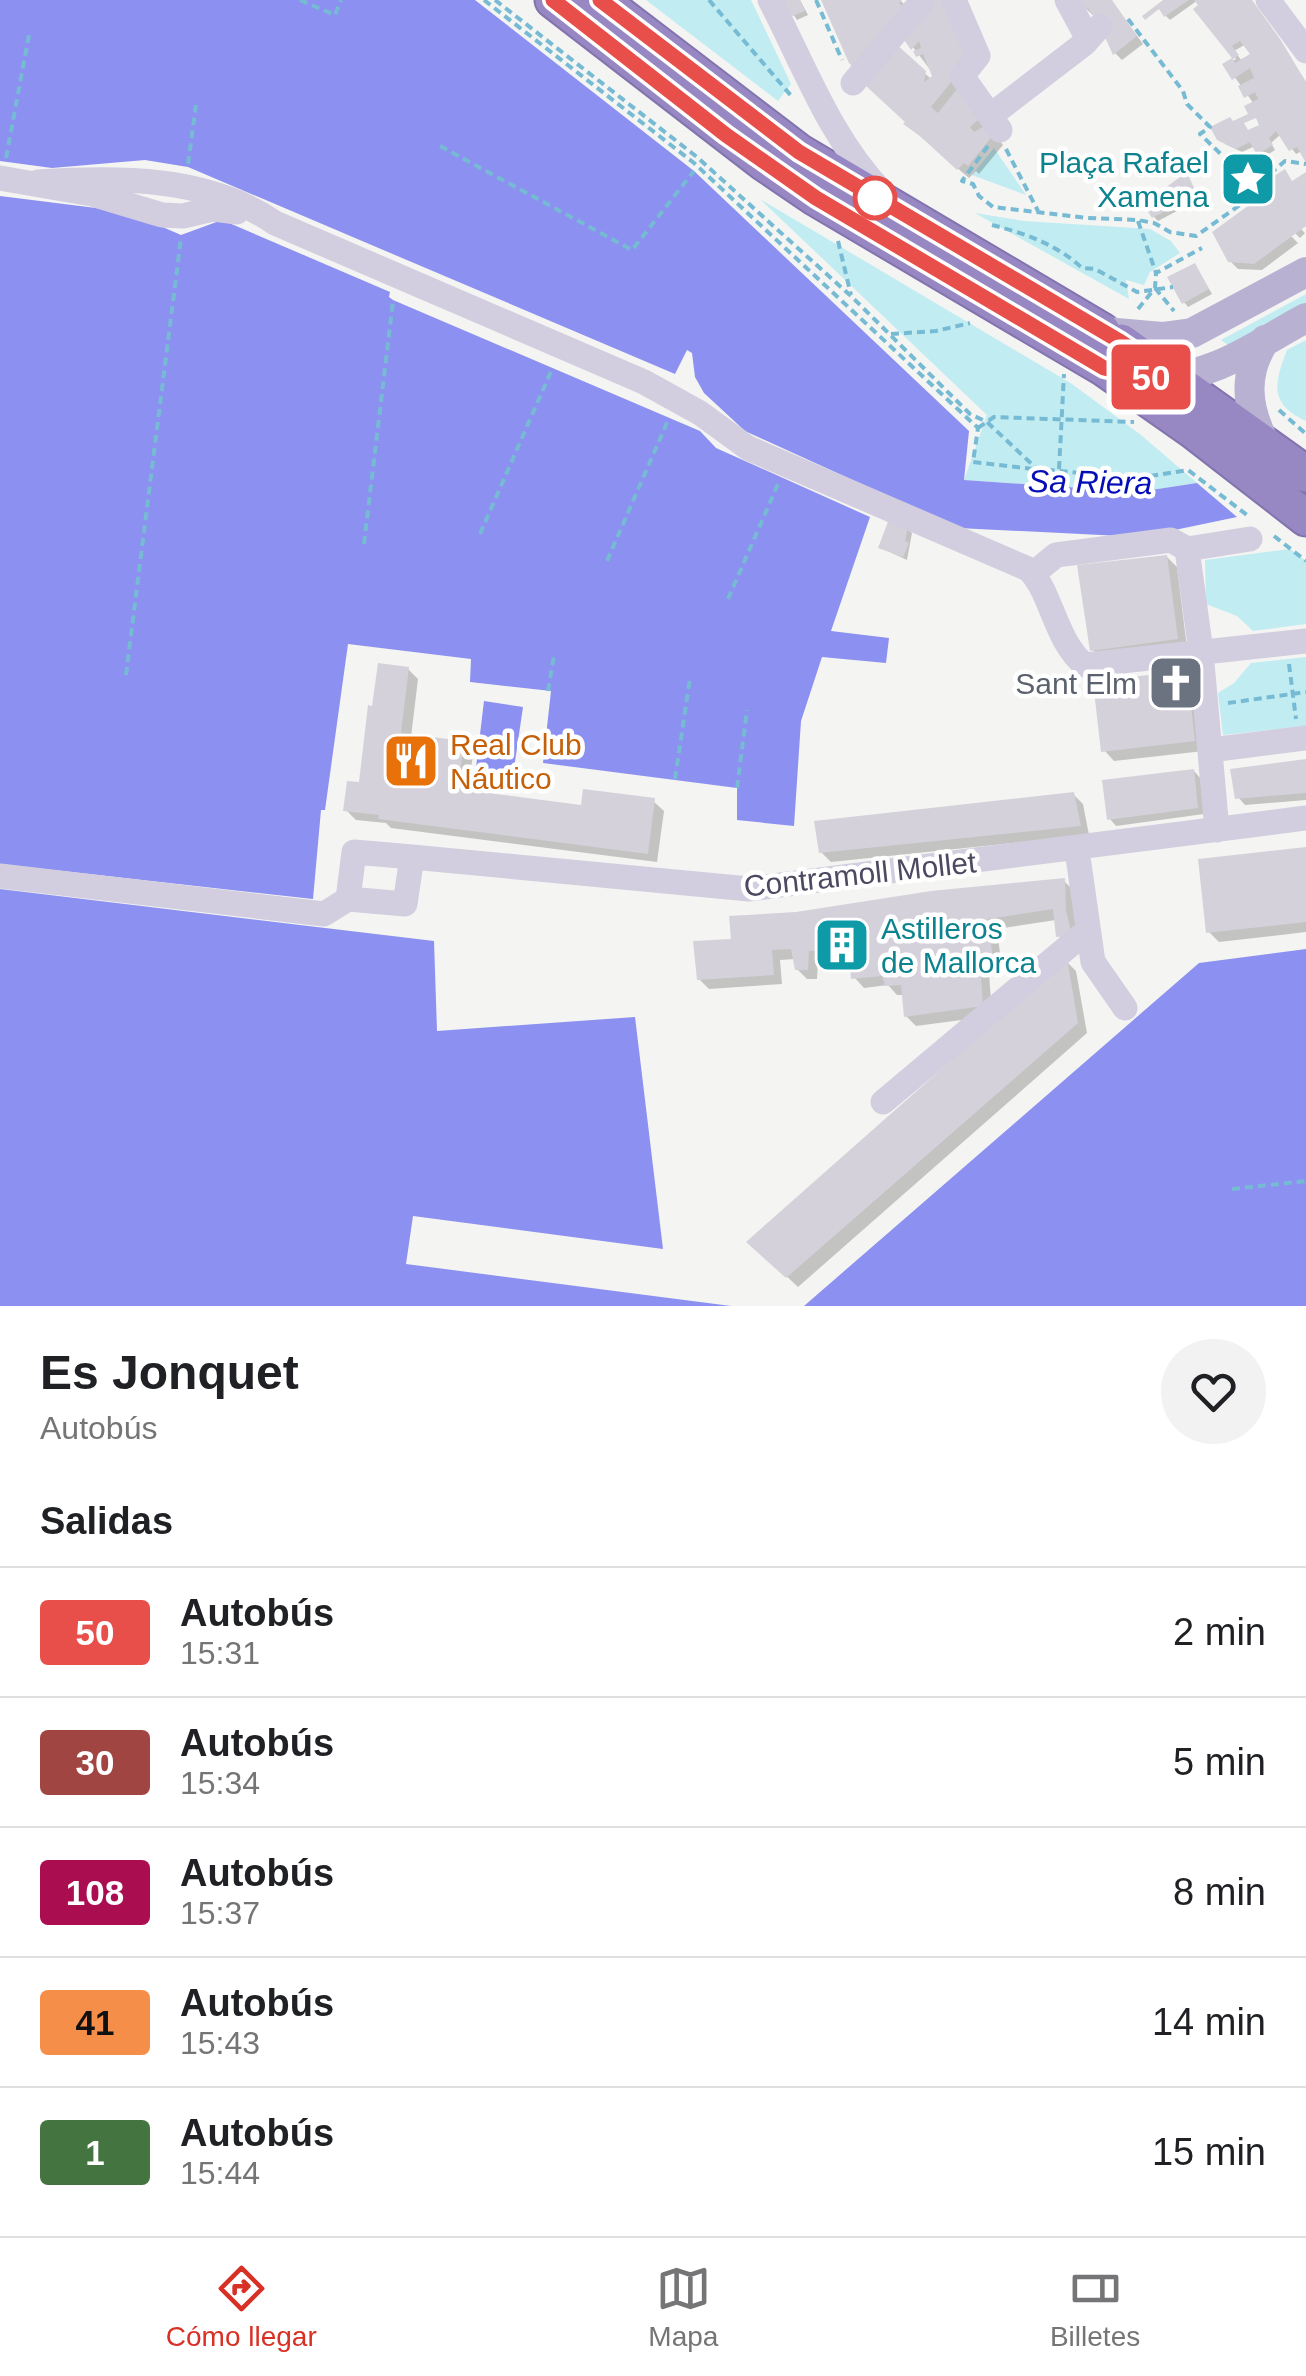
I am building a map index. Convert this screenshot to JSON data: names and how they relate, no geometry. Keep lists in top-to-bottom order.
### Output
{
  "streets": {
    "street": ["Contramoll Mollet"]
  },
  "water": ["Sa Riera"],
  "places": {
    "place": ["Plaça Rafael Xamena"],
    "church": ["Sant Elm"],
    "restaurant": ["Real Club Náutico"],
    "building": ["Astilleros de Mallorca"]
  },
  "lines": ["bus line 50"],
  "page": {
    "on_map": "50",
    "heading": [
      ["Es Jonquet", "Autobús"],
      "Salidas"
    ],
    "list": [
      {
        "mark": "50",
        "name": "Autobús",
        "note": "15:31",
        "value": "2 min"
      },
      {
        "mark": "30",
        "name": "Autobús",
        "note": "15:34",
        "value": "5 min"
      },
      {
        "mark": "108",
        "name": "Autobús",
        "note": "15:37",
        "value": "8 min"
      },
      {
        "mark": "41",
        "name": "Autobús",
        "note": "15:43",
        "value": "14 min"
      },
      {
        "mark": "1",
        "name": "Autobús",
        "note": "15:44",
        "value": "15 min"
      }
    ],
    "tabs": ["Cómo llegar", "Mapa", "Billetes"]
  }
}
